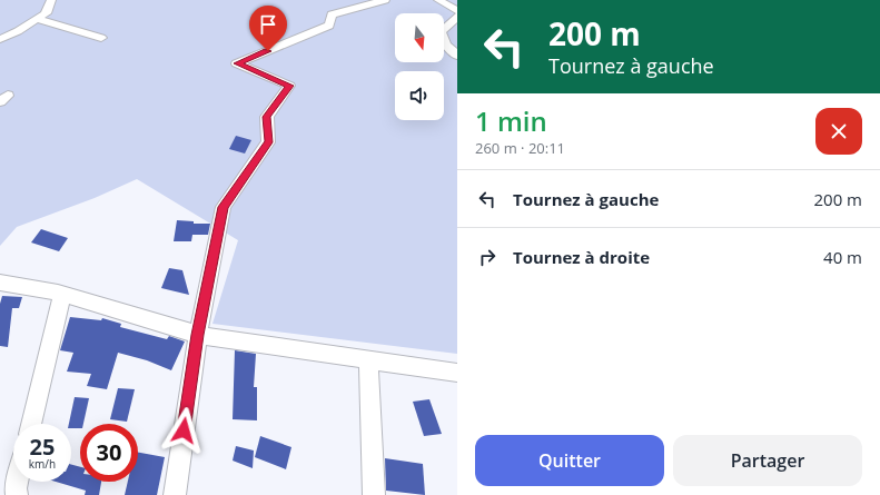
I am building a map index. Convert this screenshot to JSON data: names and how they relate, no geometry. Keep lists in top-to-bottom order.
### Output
{
  "north": "bottom",
  "page": {
    "turn": ["200 m", "Tournez à gauche"],
    "heading": ["1 min", "260 m · 20:11"],
    "list": [
      {
        "name": "Tournez à gauche",
        "value": "200 m"
      },
      {
        "name": "Tournez à droite",
        "value": "40 m"
      }
    ],
    "speed": "25 km/h",
    "limit": "30",
    "buttons": ["Quitter", "Partager"]
  }
}
